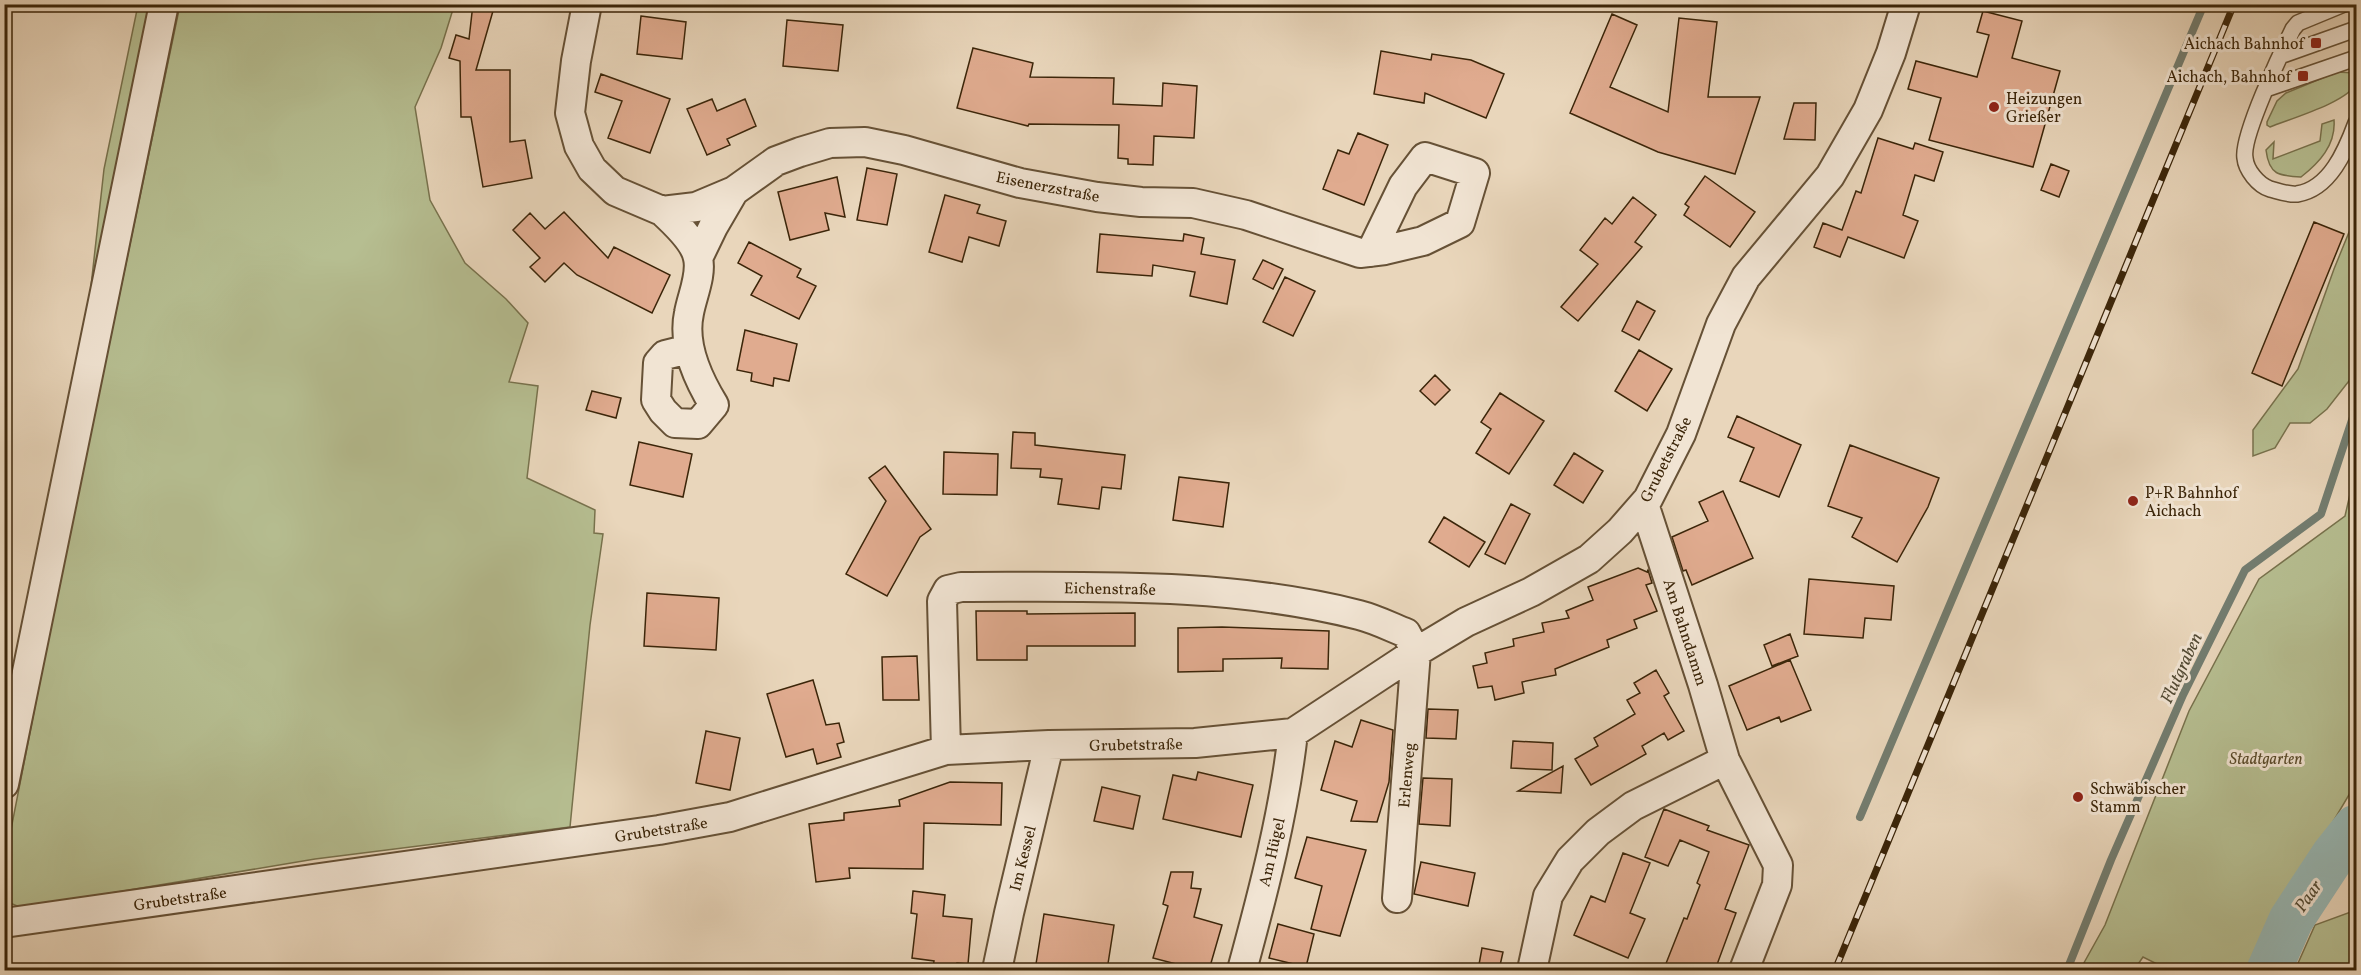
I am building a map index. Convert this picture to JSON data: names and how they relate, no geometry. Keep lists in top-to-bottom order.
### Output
{
  "streets": {
    "street": [
      "Eisenerzstraße",
      "Grubetstraße",
      "Eichenstraße",
      "Am Bahndamm",
      "Erlenweg",
      "Am Hügel",
      "Im Kessel"
    ]
  },
  "crossings": [
    ["Grubetstraße", "Eichenstraße"],
    ["Grubetstraße", "Am Bahndamm"],
    ["Grubetstraße", "Erlenweg"],
    ["Grubetstraße", "Am Hügel"],
    ["Grubetstraße", "Im Kessel"],
    ["Eichenstraße", "Erlenweg"]
  ],
  "water": ["Flutgraben", "Paar"],
  "parks": ["Stadtgarten"],
  "places": {
    "transit": ["Aichach Bahnhof", "Aichach, Bahnhof"],
    "other": ["Heizungen Grießer", "P+R Bahnhof Aichach", "Schwäbischer Stamm"]
  }
}
